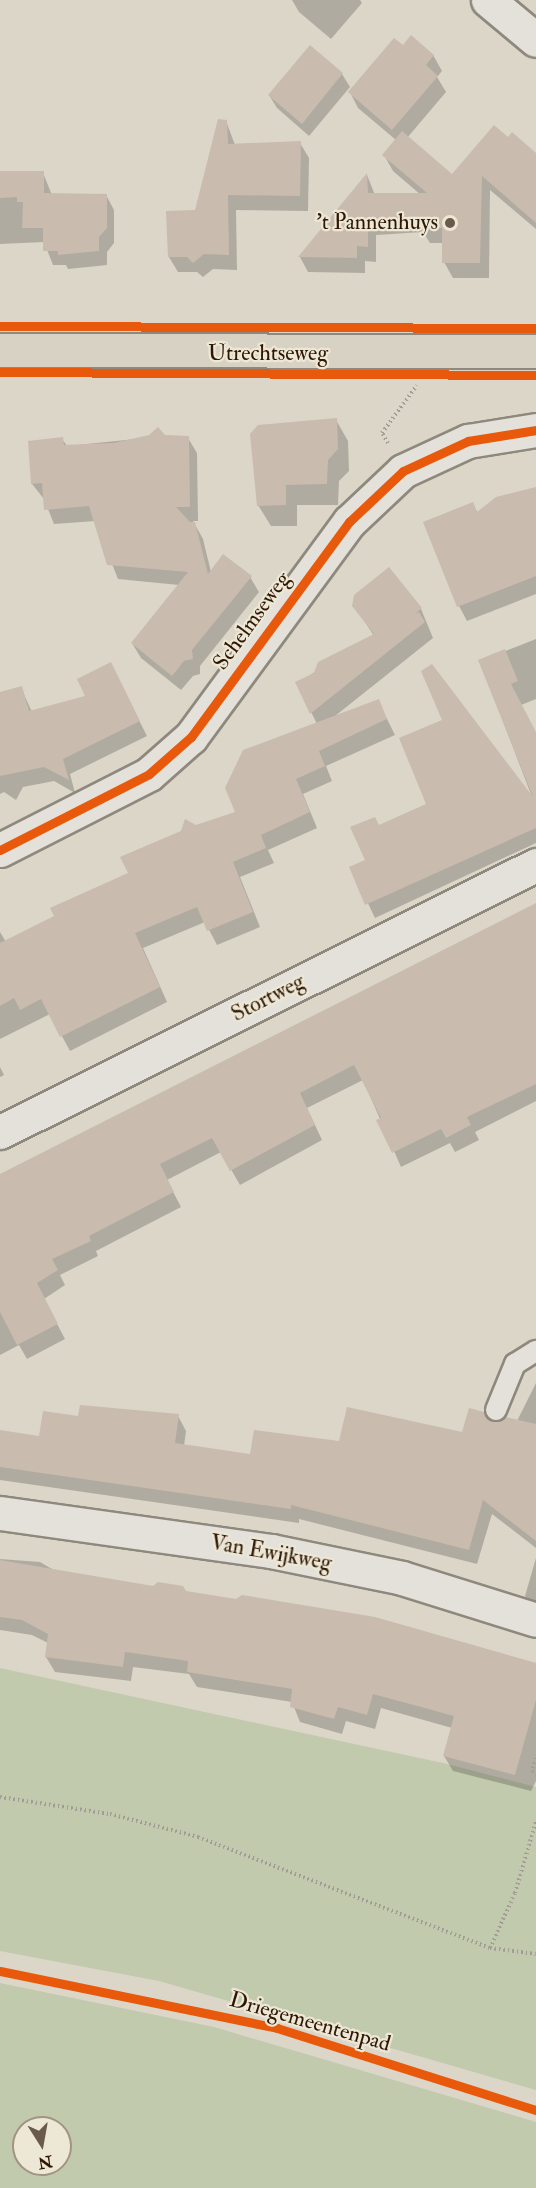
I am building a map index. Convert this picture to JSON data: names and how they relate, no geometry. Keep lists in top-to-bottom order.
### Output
{
  "streets": {
    "main road": ["Utrechtseweg"],
    "street": ["Schelmseweg", "Stortweg", "Van Ewijkweg"],
    "cycle path": ["Driegemeentenpad"]
  },
  "places": ["'t Pannenhuys"],
  "north": "bottom"
}
